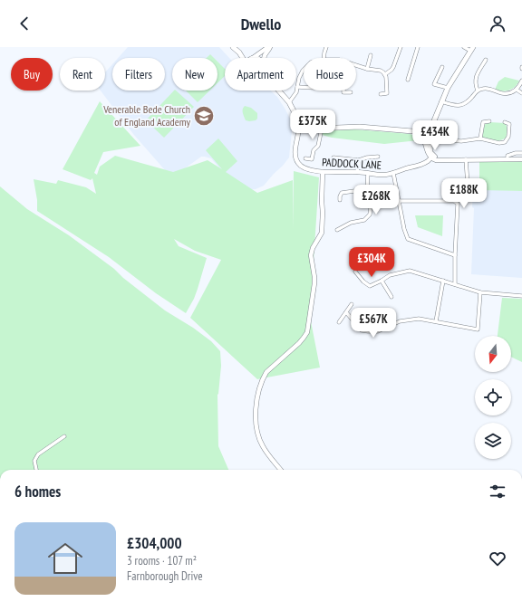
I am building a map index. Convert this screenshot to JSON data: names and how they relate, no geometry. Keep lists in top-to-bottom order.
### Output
{
  "streets": {
    "street": ["PADDOCK LANE"]
  },
  "places": {
    "school or university": ["Venerable Bede Church of England Academy"]
  },
  "north": "bottom",
  "page": {
    "header": "Dwello",
    "chip": [
      "Buy",
      "Rent",
      "Filters",
      "New",
      "Apartment",
      "House"
    ],
    "price": [
      "£375K",
      "£434K",
      "£188K",
      "£268K",
      "£304K",
      "£567K"
    ],
    "heading": "6 homes",
    "list": [
      {
        "name": "£304,000",
        "note": "3 rooms · 107 m² · Farnborough Drive"
      }
    ]
  }
}
